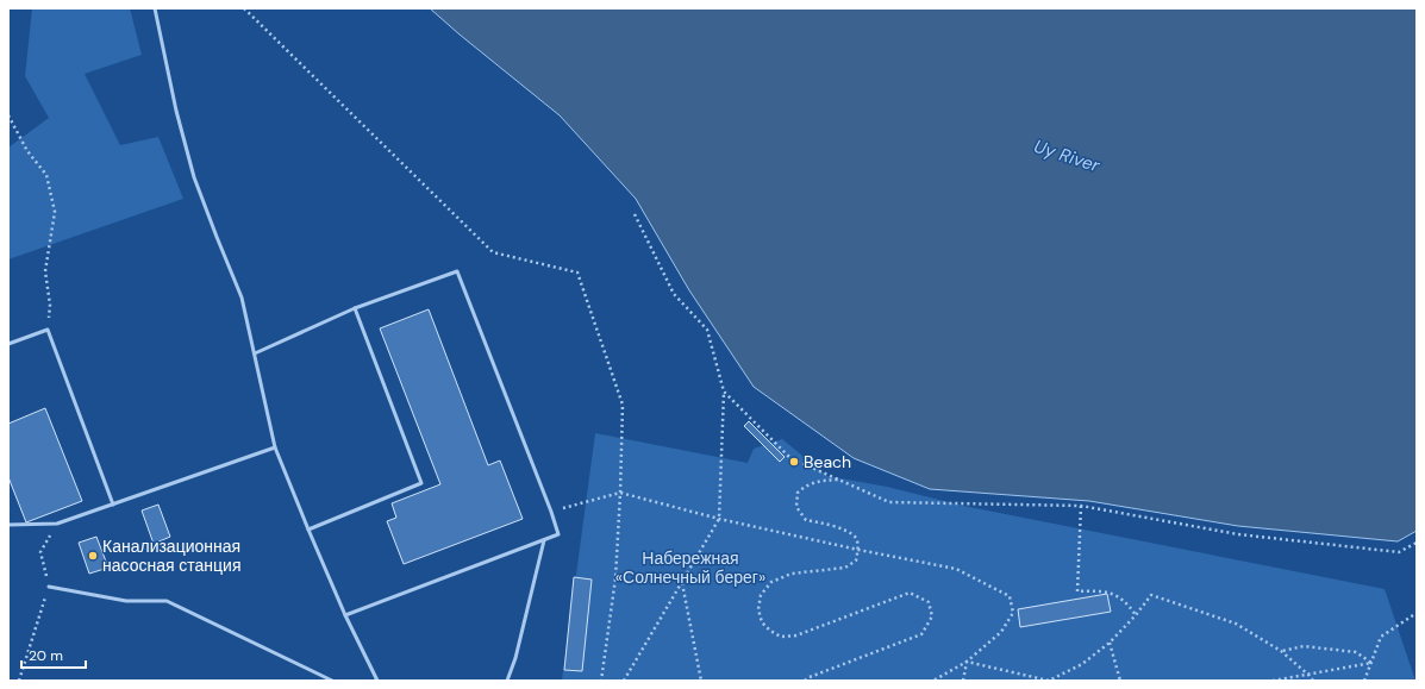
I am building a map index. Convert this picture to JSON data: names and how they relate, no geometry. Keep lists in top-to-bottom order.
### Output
{
  "water": ["Uy River"],
  "parks": ["Набережная «Солнечный берег»"],
  "places": ["Beach", "Канализационная насосная станция"],
  "scale_bar": "20 m"
}
